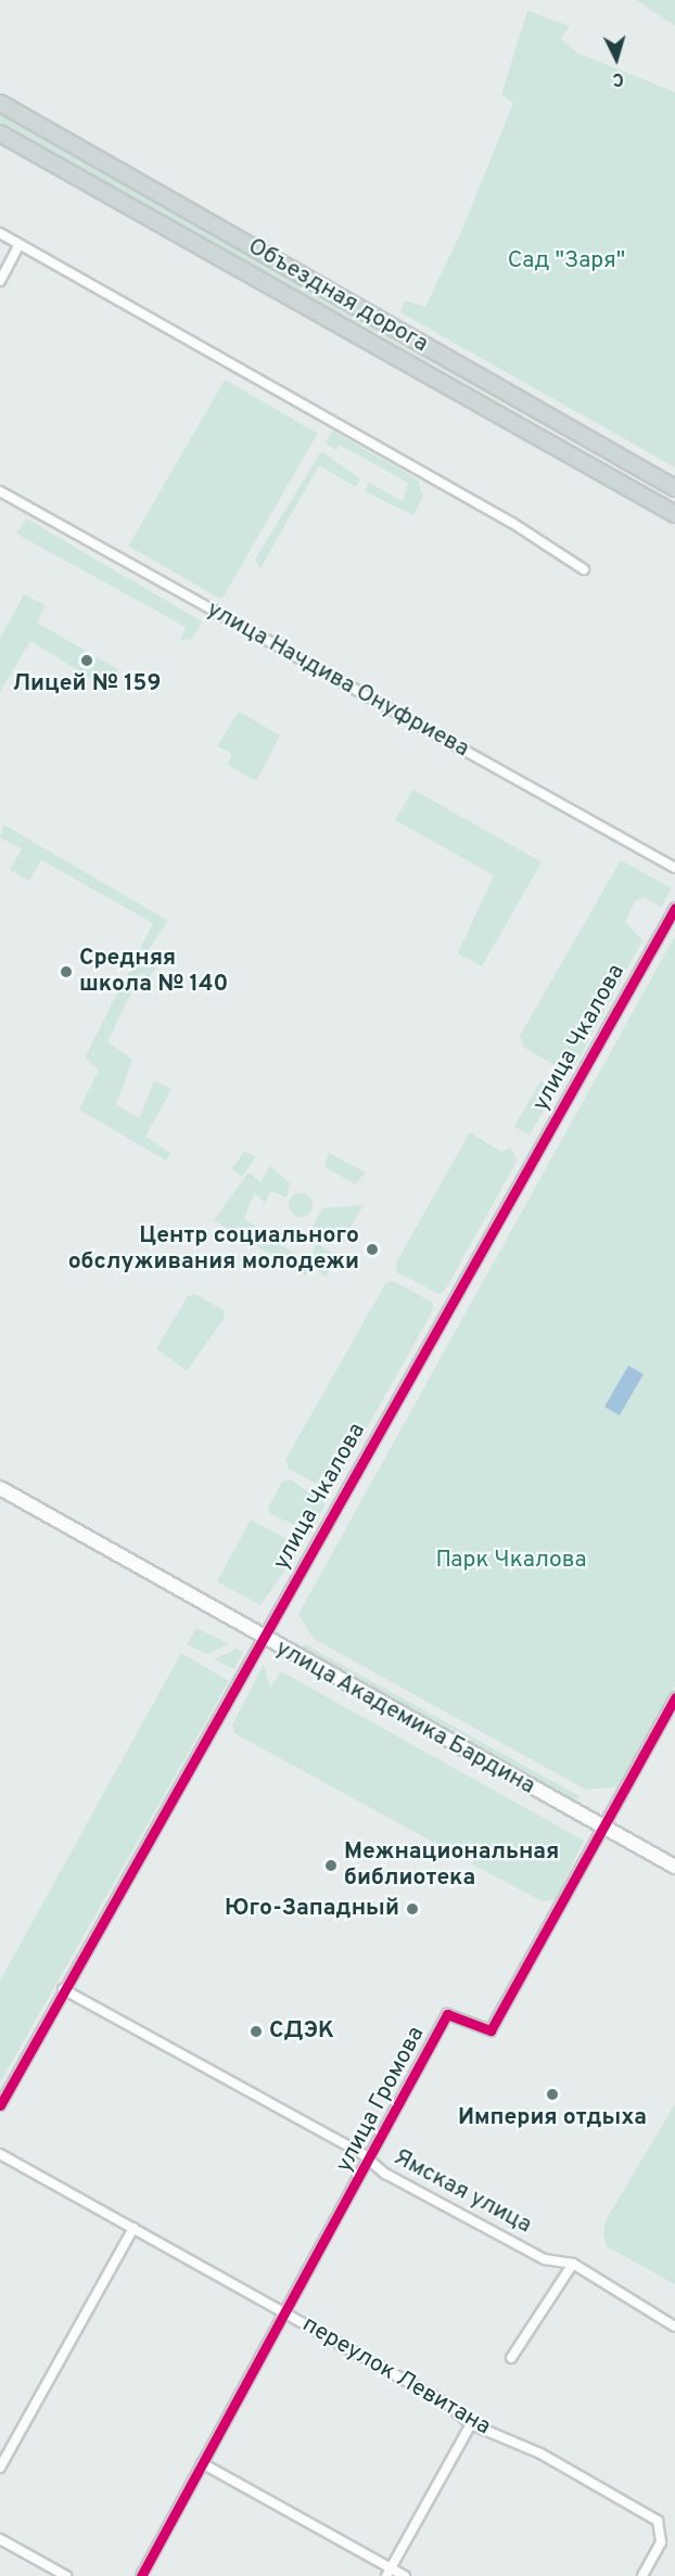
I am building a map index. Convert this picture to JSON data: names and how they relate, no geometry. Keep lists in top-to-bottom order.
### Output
{
  "streets": {
    "main road": ["Объездная дорога"],
    "street": [
      "улица Начдива Онуфриева",
      "улица Чкалова",
      "улица Академика Бардина",
      "улица Громова",
      "Ямская улица",
      "переулок Левитана"
    ]
  },
  "crossings": [
    ["улица Чкалова", "улица Академика Бардина"],
    ["улица Чкалова", "Ямская улица"],
    ["улица Академика Бардина", "улица Громова"],
    ["улица Громова", "Ямская улица"],
    ["улица Громова", "переулок Левитана"]
  ],
  "parks": ["Сад \"Заря\"", "Парк Чкалова"],
  "places": [
    "Лицей № 159",
    "Средняя школа № 140",
    "Центр социального обслуживания молодежи",
    "Межнациональная библиотека",
    "Юго-Западный",
    "СДЭК",
    "Империя отдыха"
  ],
  "north": "bottom"
}
